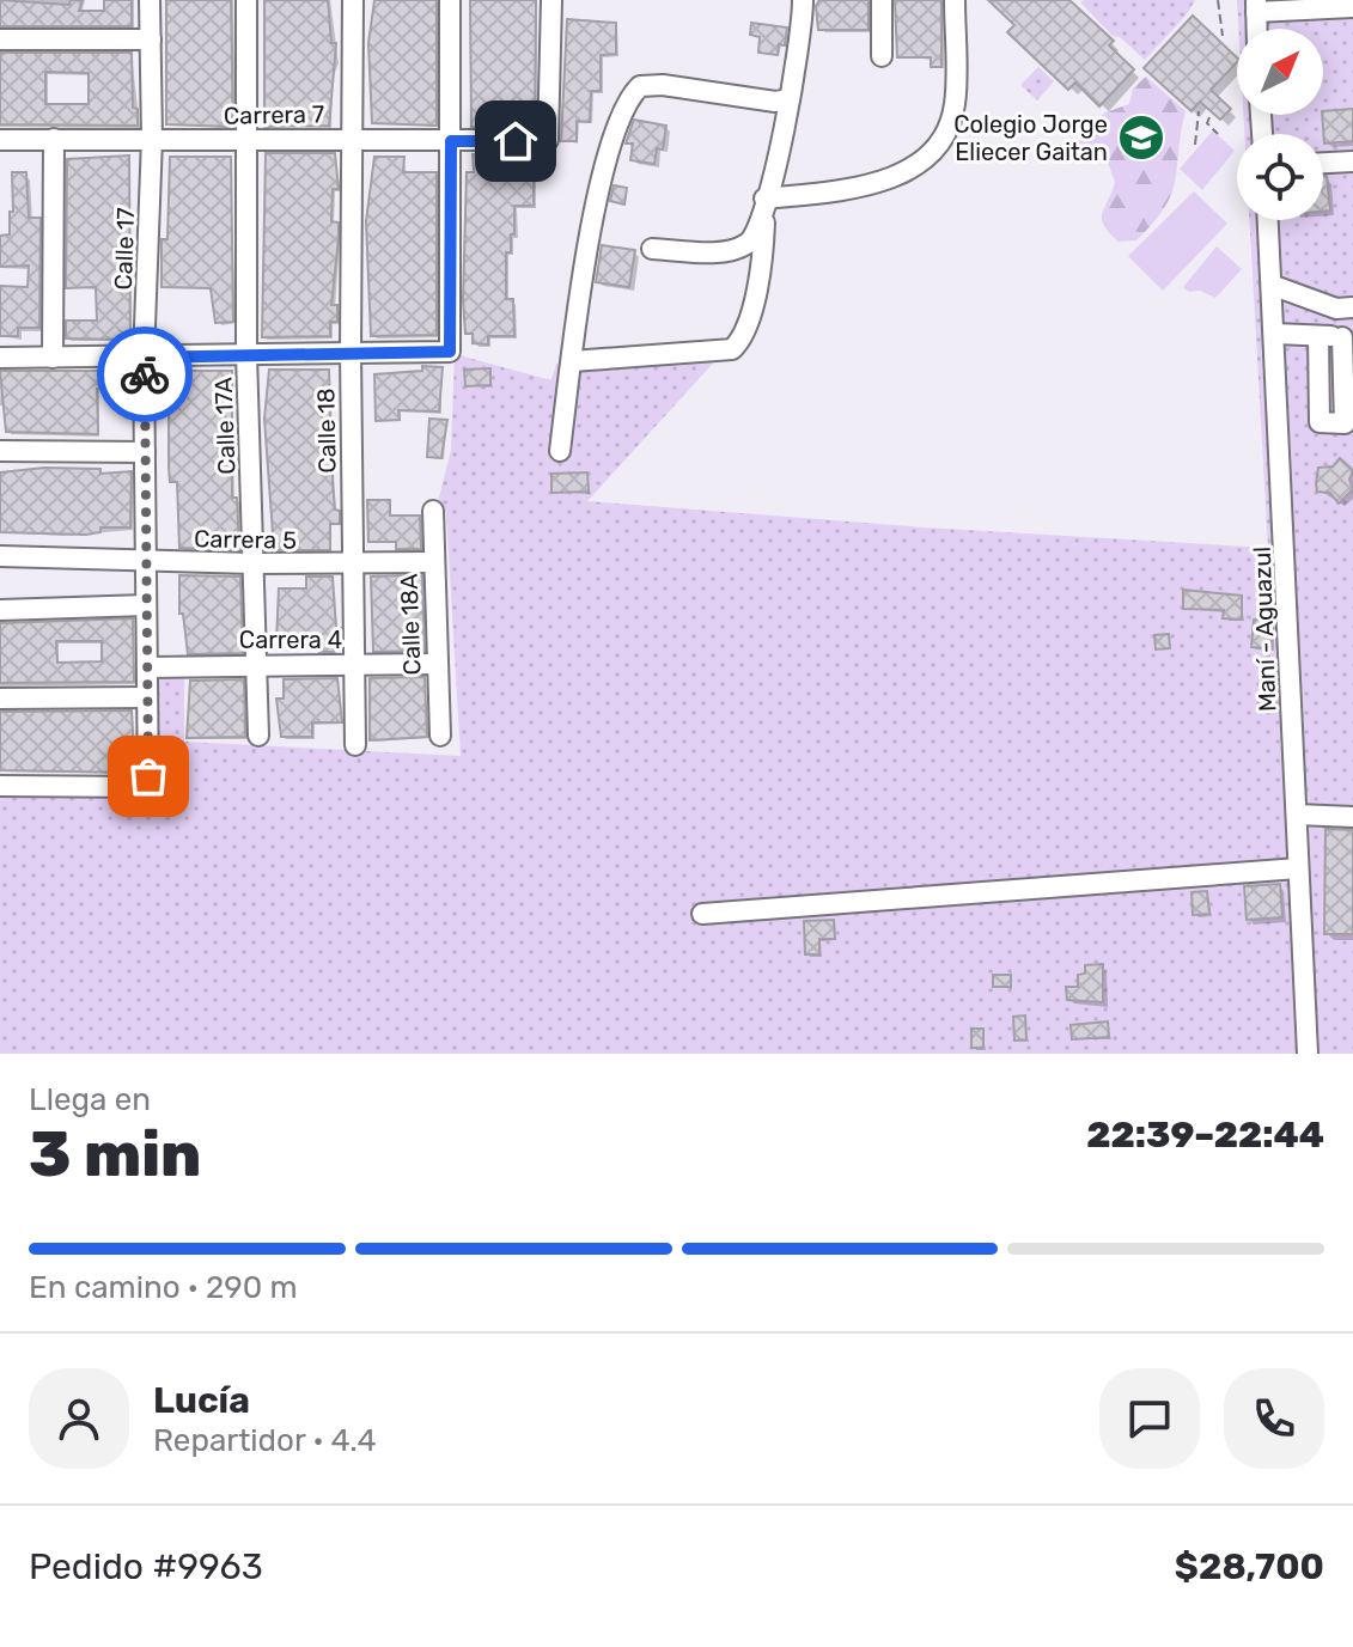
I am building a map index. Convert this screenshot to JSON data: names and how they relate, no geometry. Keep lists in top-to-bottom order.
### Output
{
  "streets": {
    "street": [
      "Carrera 7",
      "Calle 17",
      "Calle 17A",
      "Calle 18",
      "Carrera 5",
      "Calle 18A",
      "Maní - Aguazul",
      "Carrera 4"
    ]
  },
  "crossings": [
    ["Carrera 7", "Calle 17"],
    ["Carrera 7", "Calle 17A"],
    ["Carrera 7", "Calle 18"],
    ["Calle 17", "Carrera 5"],
    ["Calle 17", "Carrera 4"],
    ["Calle 17A", "Carrera 5"],
    ["Calle 17A", "Carrera 4"],
    ["Calle 18", "Carrera 5"],
    ["Calle 18", "Carrera 4"],
    ["Carrera 5", "Calle 18A"],
    ["Calle 18A", "Carrera 4"]
  ],
  "places": {
    "school or university": ["Colegio Jorge Eliecer Gaitan"]
  },
  "north": "top right",
  "page": {
    "heading": ["3 min", "Llega en", "22:39–22:44"],
    "panel": [
      "Lucía",
      "Repartidor · 4.4",
      "Pedido #9963",
      "$28,700"
    ],
    "bar": "En camino · 290 m"
  }
}
